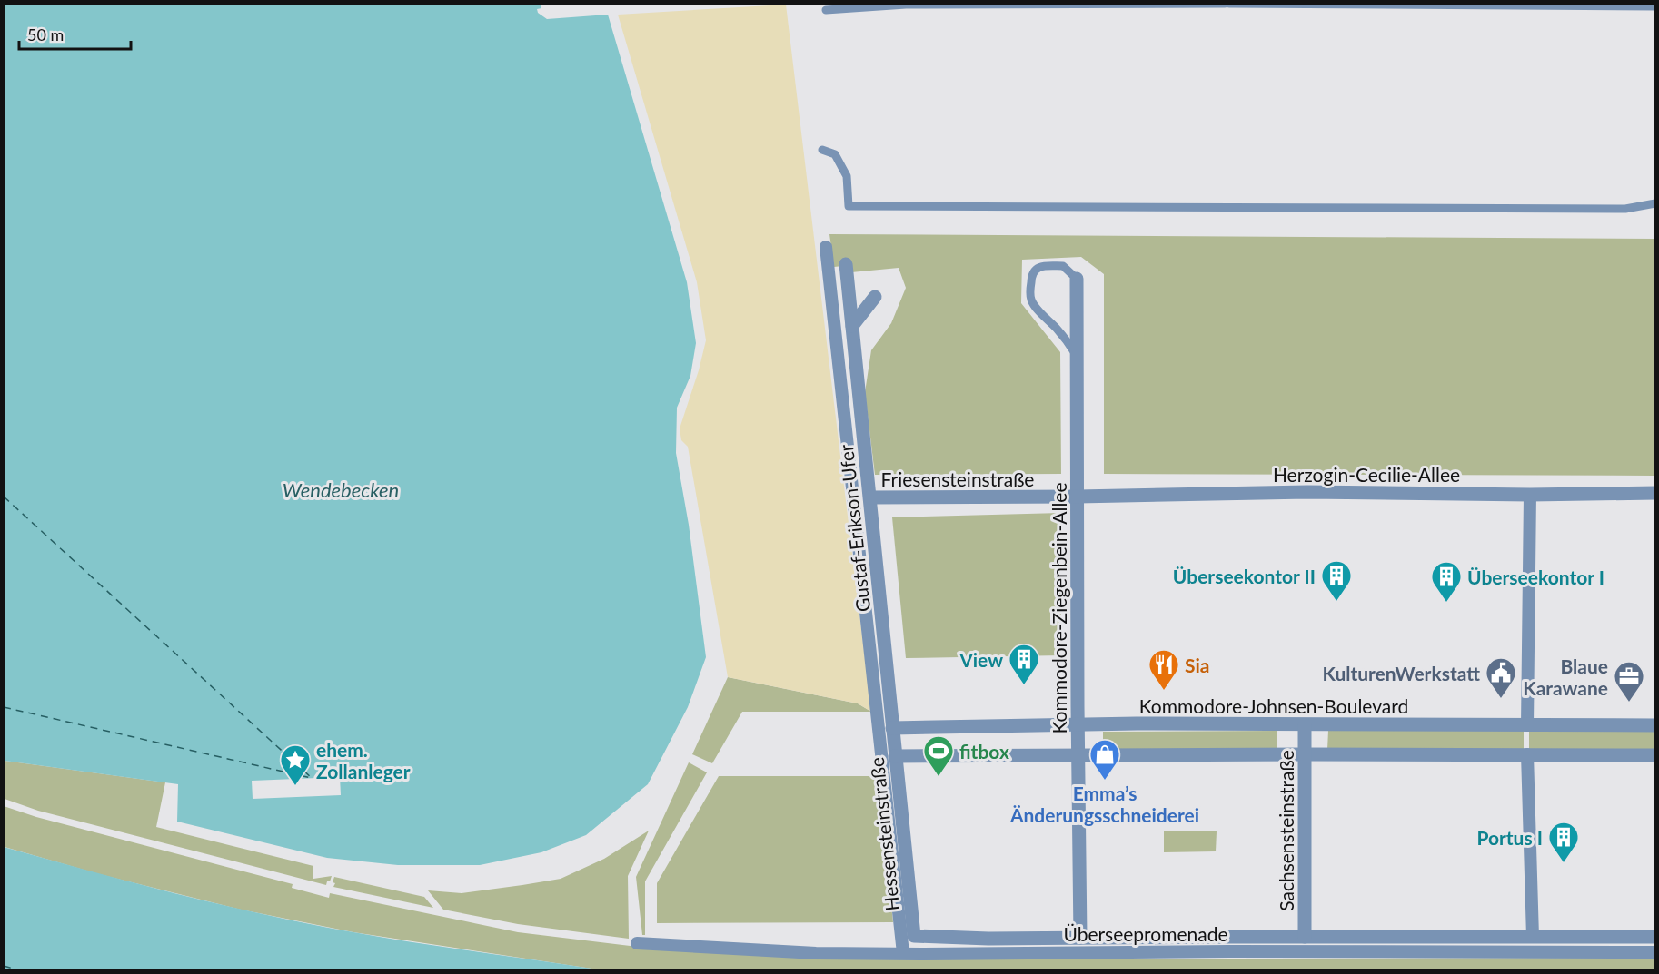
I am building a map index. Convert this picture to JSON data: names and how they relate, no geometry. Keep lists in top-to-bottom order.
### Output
{
  "streets": {
    "street": [
      "Herzogin-Cecilie-Allee",
      "Friesensteinstraße",
      "Gustaf-Erikson-Ufer",
      "Kommodore-Ziegenbein-Allee",
      "Kommodore-Johnsen-Boulevard",
      "Sachsensteinstraße",
      "Hessensteinstraße",
      "Überseepromenade"
    ]
  },
  "crossings": [
    ["Herzogin-Cecilie-Allee", "Friesensteinstraße"],
    ["Herzogin-Cecilie-Allee", "Kommodore-Ziegenbein-Allee"],
    ["Friesensteinstraße", "Gustaf-Erikson-Ufer"],
    ["Friesensteinstraße", "Kommodore-Ziegenbein-Allee"],
    ["Gustaf-Erikson-Ufer", "Kommodore-Johnsen-Boulevard"],
    ["Gustaf-Erikson-Ufer", "Hessensteinstraße"],
    ["Kommodore-Ziegenbein-Allee", "Kommodore-Johnsen-Boulevard"],
    ["Kommodore-Ziegenbein-Allee", "Überseepromenade"],
    ["Kommodore-Johnsen-Boulevard", "Sachsensteinstraße"],
    ["Kommodore-Johnsen-Boulevard", "Hessensteinstraße"],
    ["Sachsensteinstraße", "Überseepromenade"],
    ["Hessensteinstraße", "Überseepromenade"]
  ],
  "water": ["Wendebecken"],
  "places": {
    "building": [
      "Überseekontor II",
      "Überseekontor I",
      "View",
      "Portus I"
    ],
    "restaurant": ["Sia"],
    "public building": ["KulturenWerkstatt"],
    "office": ["Blaue Karawane"],
    "sports": ["fitbox"],
    "shop": ["Emma’s Änderungsschneiderei"],
    "place": ["ehem. Zollanleger"]
  },
  "scale_bar": "50 m"
}
